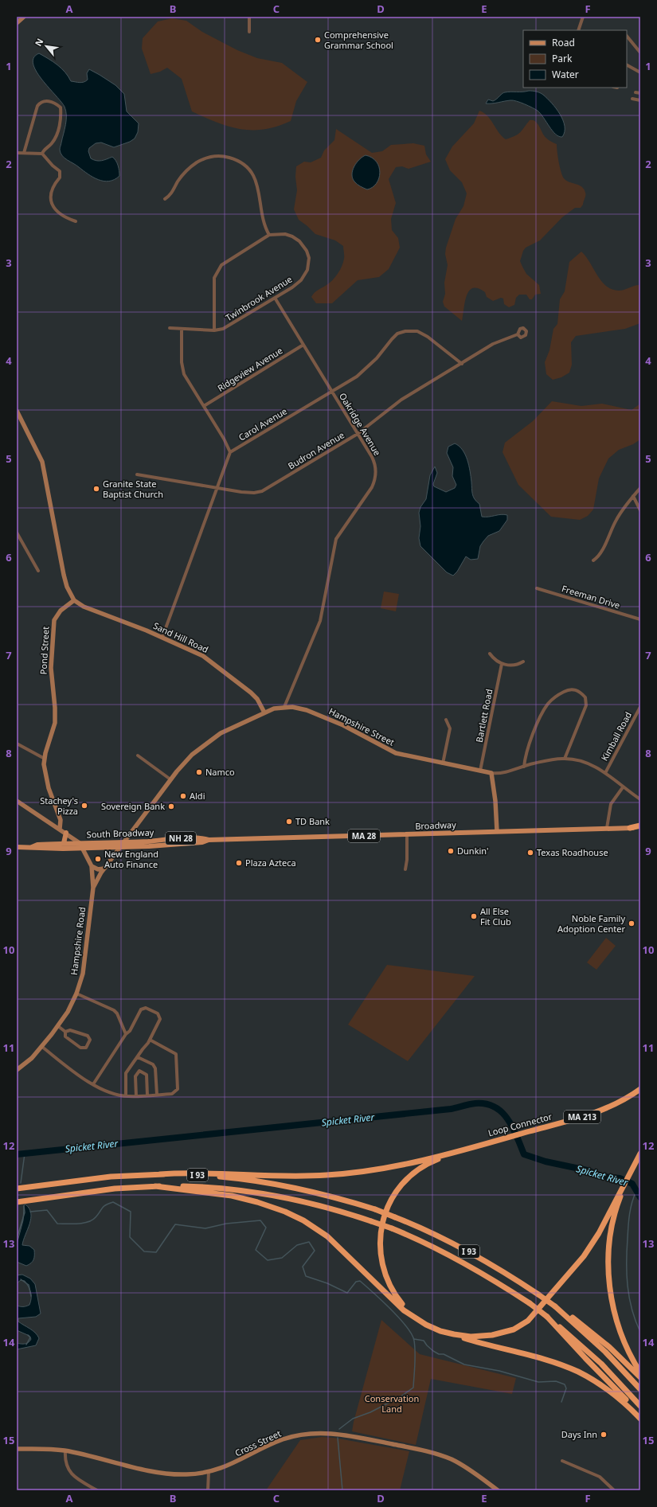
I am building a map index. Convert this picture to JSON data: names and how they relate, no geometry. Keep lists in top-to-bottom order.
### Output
{
  "streets": {
    "highway": ["MA 213", "Loop Connector", "I 93"],
    "main road": [
      "Broadway",
      "South Broadway",
      "MA 28",
      "NH 28"
    ],
    "street": [
      "Twinbrook Avenue",
      "Ridgeview Avenue",
      "Carol Avenue",
      "Oakridge Avenue",
      "Budron Avenue",
      "Freeman Drive",
      "Sand Hill Road",
      "Pond Street",
      "Bartlett Road",
      "Hampshire Street",
      "Kimball Road",
      "Hampshire Road",
      "Cross Street"
    ]
  },
  "crossings": [
    ["Twinbrook Avenue", "Oakridge Avenue"],
    ["Ridgeview Avenue", "Oakridge Avenue"],
    ["Carol Avenue", "Oakridge Avenue"],
    ["Carol Avenue", "Budron Avenue"],
    ["Oakridge Avenue", "Budron Avenue"],
    ["Oakridge Avenue", "Hampshire Street"],
    ["Sand Hill Road", "Pond Street"],
    ["Sand Hill Road", "Hampshire Street"],
    ["Pond Street", "Hampshire Road"],
    ["Bartlett Road", "Hampshire Street"],
    ["Hampshire Street", "Kimball Road"],
    ["Hampshire Street", "South Broadway"],
    ["Hampshire Street", "Hampshire Road"],
    ["Broadway", "South Broadway"],
    ["South Broadway", "Hampshire Road"]
  ],
  "water": ["Spicket River"],
  "parks": ["Conservation Land"],
  "places": [
    "Comprehensive Grammar School",
    "Granite State Baptist Church",
    "Namco",
    "Aldi",
    "Stachey's Pizza",
    "Sovereign Bank",
    "TD Bank",
    "Dunkin'",
    "Texas Roadhouse",
    "New England Auto Finance",
    "Plaza Azteca",
    "All Else Fit Club",
    "Noble Family Adoption Center",
    "Days Inn"
  ],
  "legend": ["Road", "Park", "Water"],
  "north": "top left",
  "grid": {
    "columns": [
      "A",
      "B",
      "C",
      "D",
      "E",
      "F"
    ],
    "rows": [
      "1",
      "2",
      "3",
      "4",
      "5",
      "6",
      "7",
      "8",
      "9",
      "10",
      "11",
      "12",
      "13",
      "14",
      "15"
    ]
  }
}
